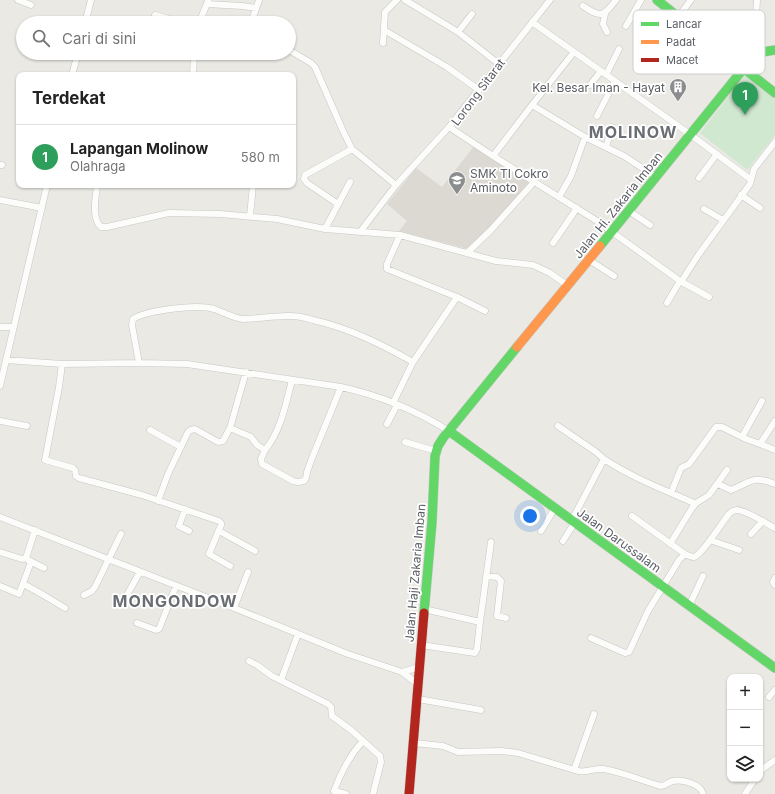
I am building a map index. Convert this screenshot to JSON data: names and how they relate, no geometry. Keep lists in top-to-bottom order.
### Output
{
  "streets": {
    "main road": ["Jalan Hi. Zakaria Imban", "Jalan Darussalam", "Jalan Haji Zakaria Imban"],
    "street": ["Lorong Sitarat"]
  },
  "crossings": [
    ["Lorong Sitarat", "Jalan Hi. Zakaria Imban"],
    ["Jalan Hi. Zakaria Imban", "Jalan Haji Zakaria Imban"],
    ["Jalan Darussalam", "Jalan Haji Zakaria Imban"]
  ],
  "districts": ["MOLINOW", "MONGONDOW"],
  "places": {
    "building": ["Kel. Besar Iman - Hayat"],
    "school or university": ["SMK TI Cokro Aminoto"]
  },
  "legend": ["Lancar", "Padat", "Macet"],
  "page": {
    "search": "Cari di sini",
    "heading": "Terdekat",
    "pins": "1",
    "list": [
      {
        "mark": "1",
        "name": "Lapangan Molinow",
        "note": "Olahraga",
        "value": "580 m"
      }
    ],
    "map_buttons": ["+", "−"]
  }
}
